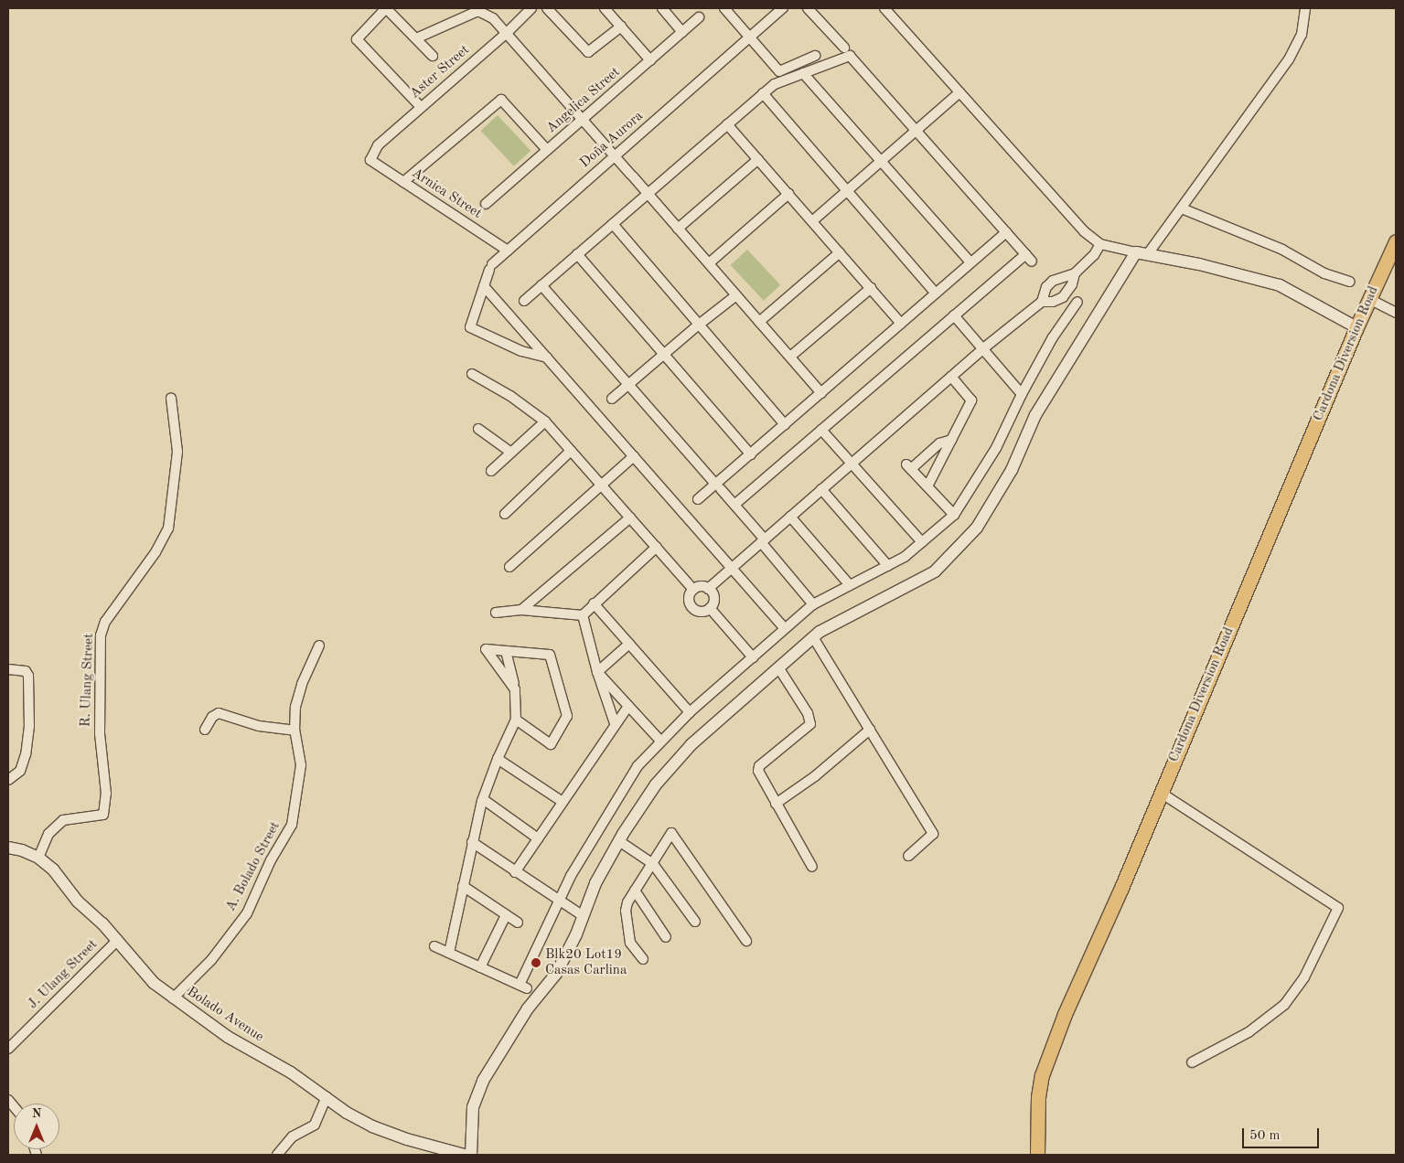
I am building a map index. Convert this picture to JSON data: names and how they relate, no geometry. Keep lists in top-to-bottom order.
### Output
{
  "streets": {
    "main road": ["Cardona Diversion Road"],
    "street": [
      "Aster Street",
      "Angelica Street",
      "Doña Aurora",
      "Arnica Street",
      "R. Ulang Street",
      "A. Bolado Street",
      "J. Ulang Street",
      "Bolado Avenue"
    ]
  },
  "crossings": [
    ["Aster Street", "Arnica Street"],
    ["Doña Aurora", "Arnica Street"],
    ["R. Ulang Street", "Bolado Avenue"],
    ["A. Bolado Street", "Bolado Avenue"],
    ["J. Ulang Street", "Bolado Avenue"]
  ],
  "places": ["Blk20 Lot19 Casas Carlina"],
  "scale_bar": "50 m",
  "north": "top"
}
